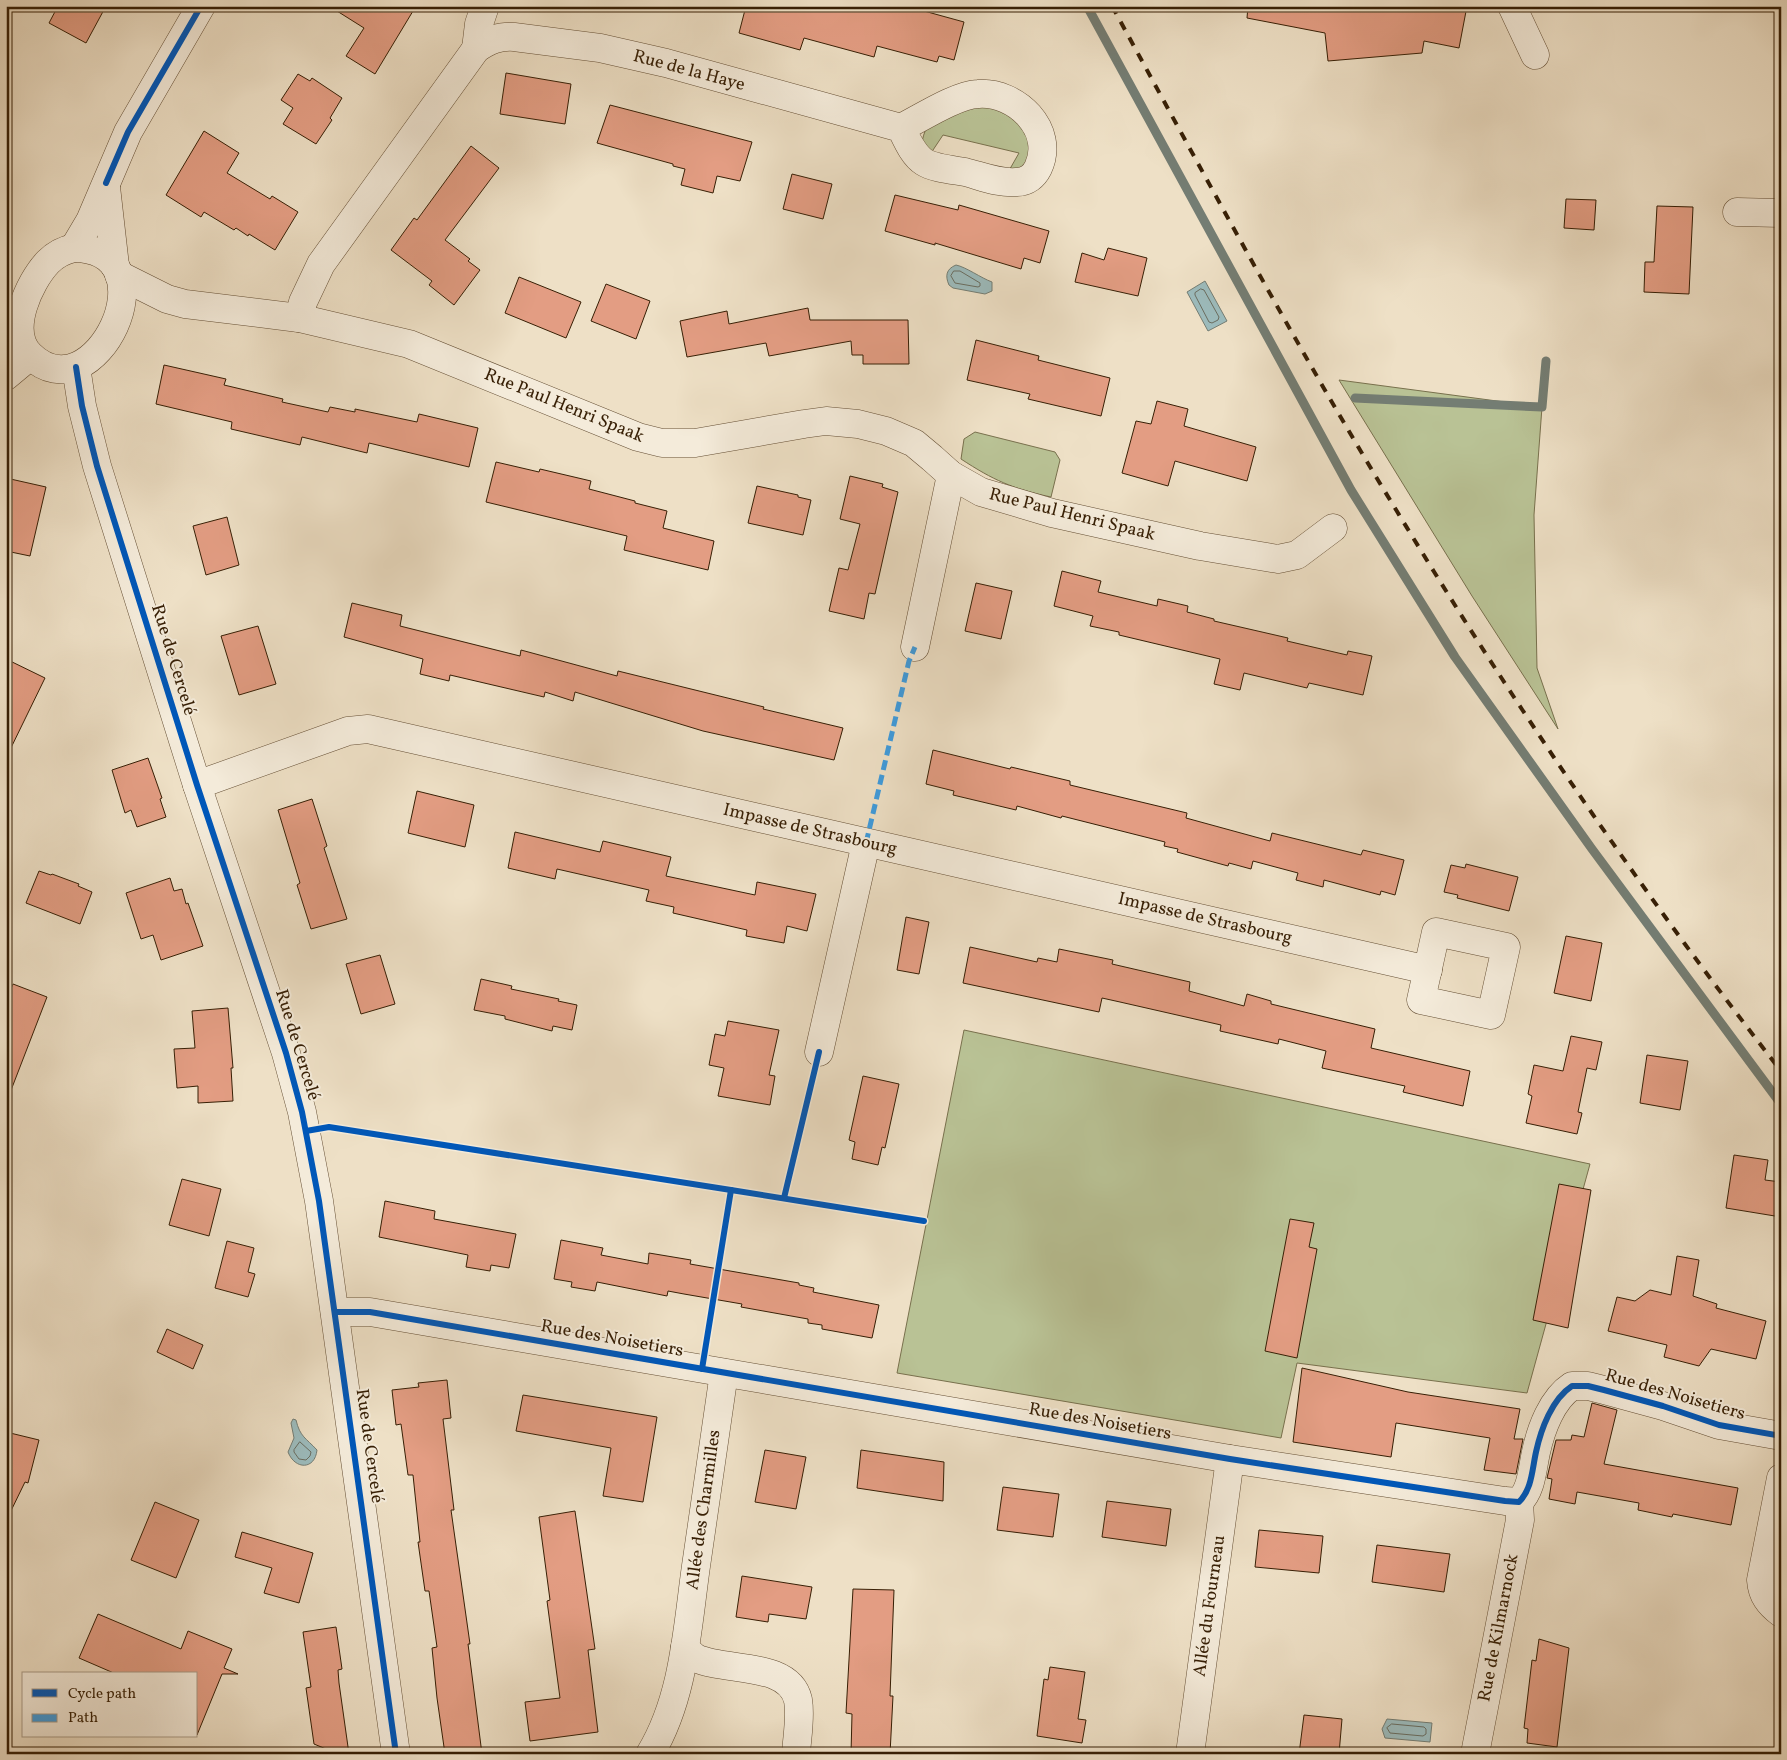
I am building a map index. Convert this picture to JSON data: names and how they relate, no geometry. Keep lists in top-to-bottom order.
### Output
{
  "streets": {
    "street": [
      "Rue de la Haye",
      "Rue Paul Henri Spaak",
      "Rue de Cercelé",
      "Impasse de Strasbourg",
      "Rue des Noisetiers",
      "Allée des Charmilles",
      "Allée du Fourneau",
      "Rue de Kilmarnock"
    ]
  },
  "crossings": [
    ["Rue de la Haye", "Rue Paul Henri Spaak"],
    ["Rue Paul Henri Spaak", "Rue de Cercelé"],
    ["Rue de Cercelé", "Impasse de Strasbourg"],
    ["Rue de Cercelé", "Rue des Noisetiers"],
    ["Rue des Noisetiers", "Allée des Charmilles"],
    ["Rue des Noisetiers", "Allée du Fourneau"],
    ["Rue des Noisetiers", "Rue de Kilmarnock"]
  ],
  "legend": ["Cycle path", "Path"]
}
